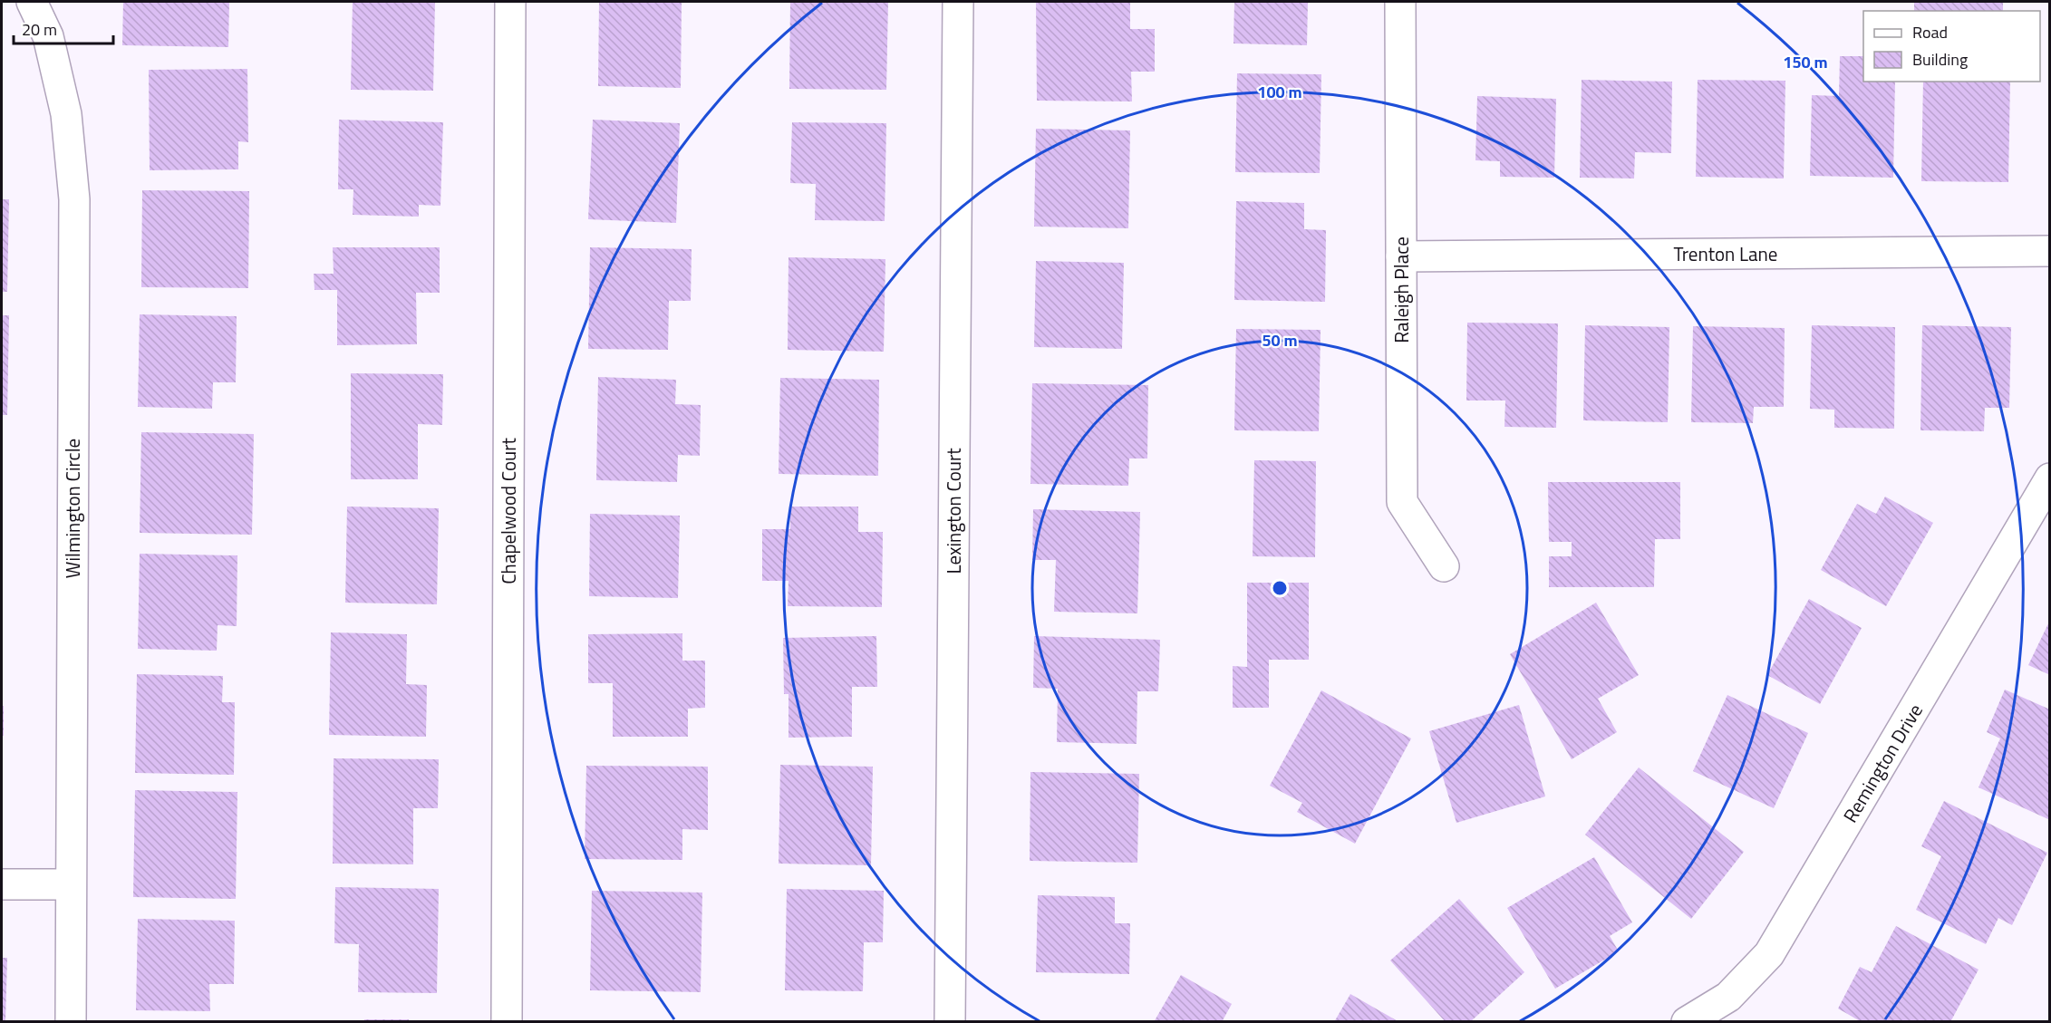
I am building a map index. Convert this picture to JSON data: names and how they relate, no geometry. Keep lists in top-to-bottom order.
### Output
{
  "streets": {
    "street": [
      "Trenton Lane",
      "Raleigh Place",
      "Wilmington Circle",
      "Chapelwood Court",
      "Lexington Court",
      "Remington Drive"
    ]
  },
  "crossings": [
    ["Trenton Lane", "Raleigh Place"]
  ],
  "legend": ["Road", "Building"],
  "scale_bar": "20 m",
  "rings": ["150 m", "100 m", "50 m"]
}
